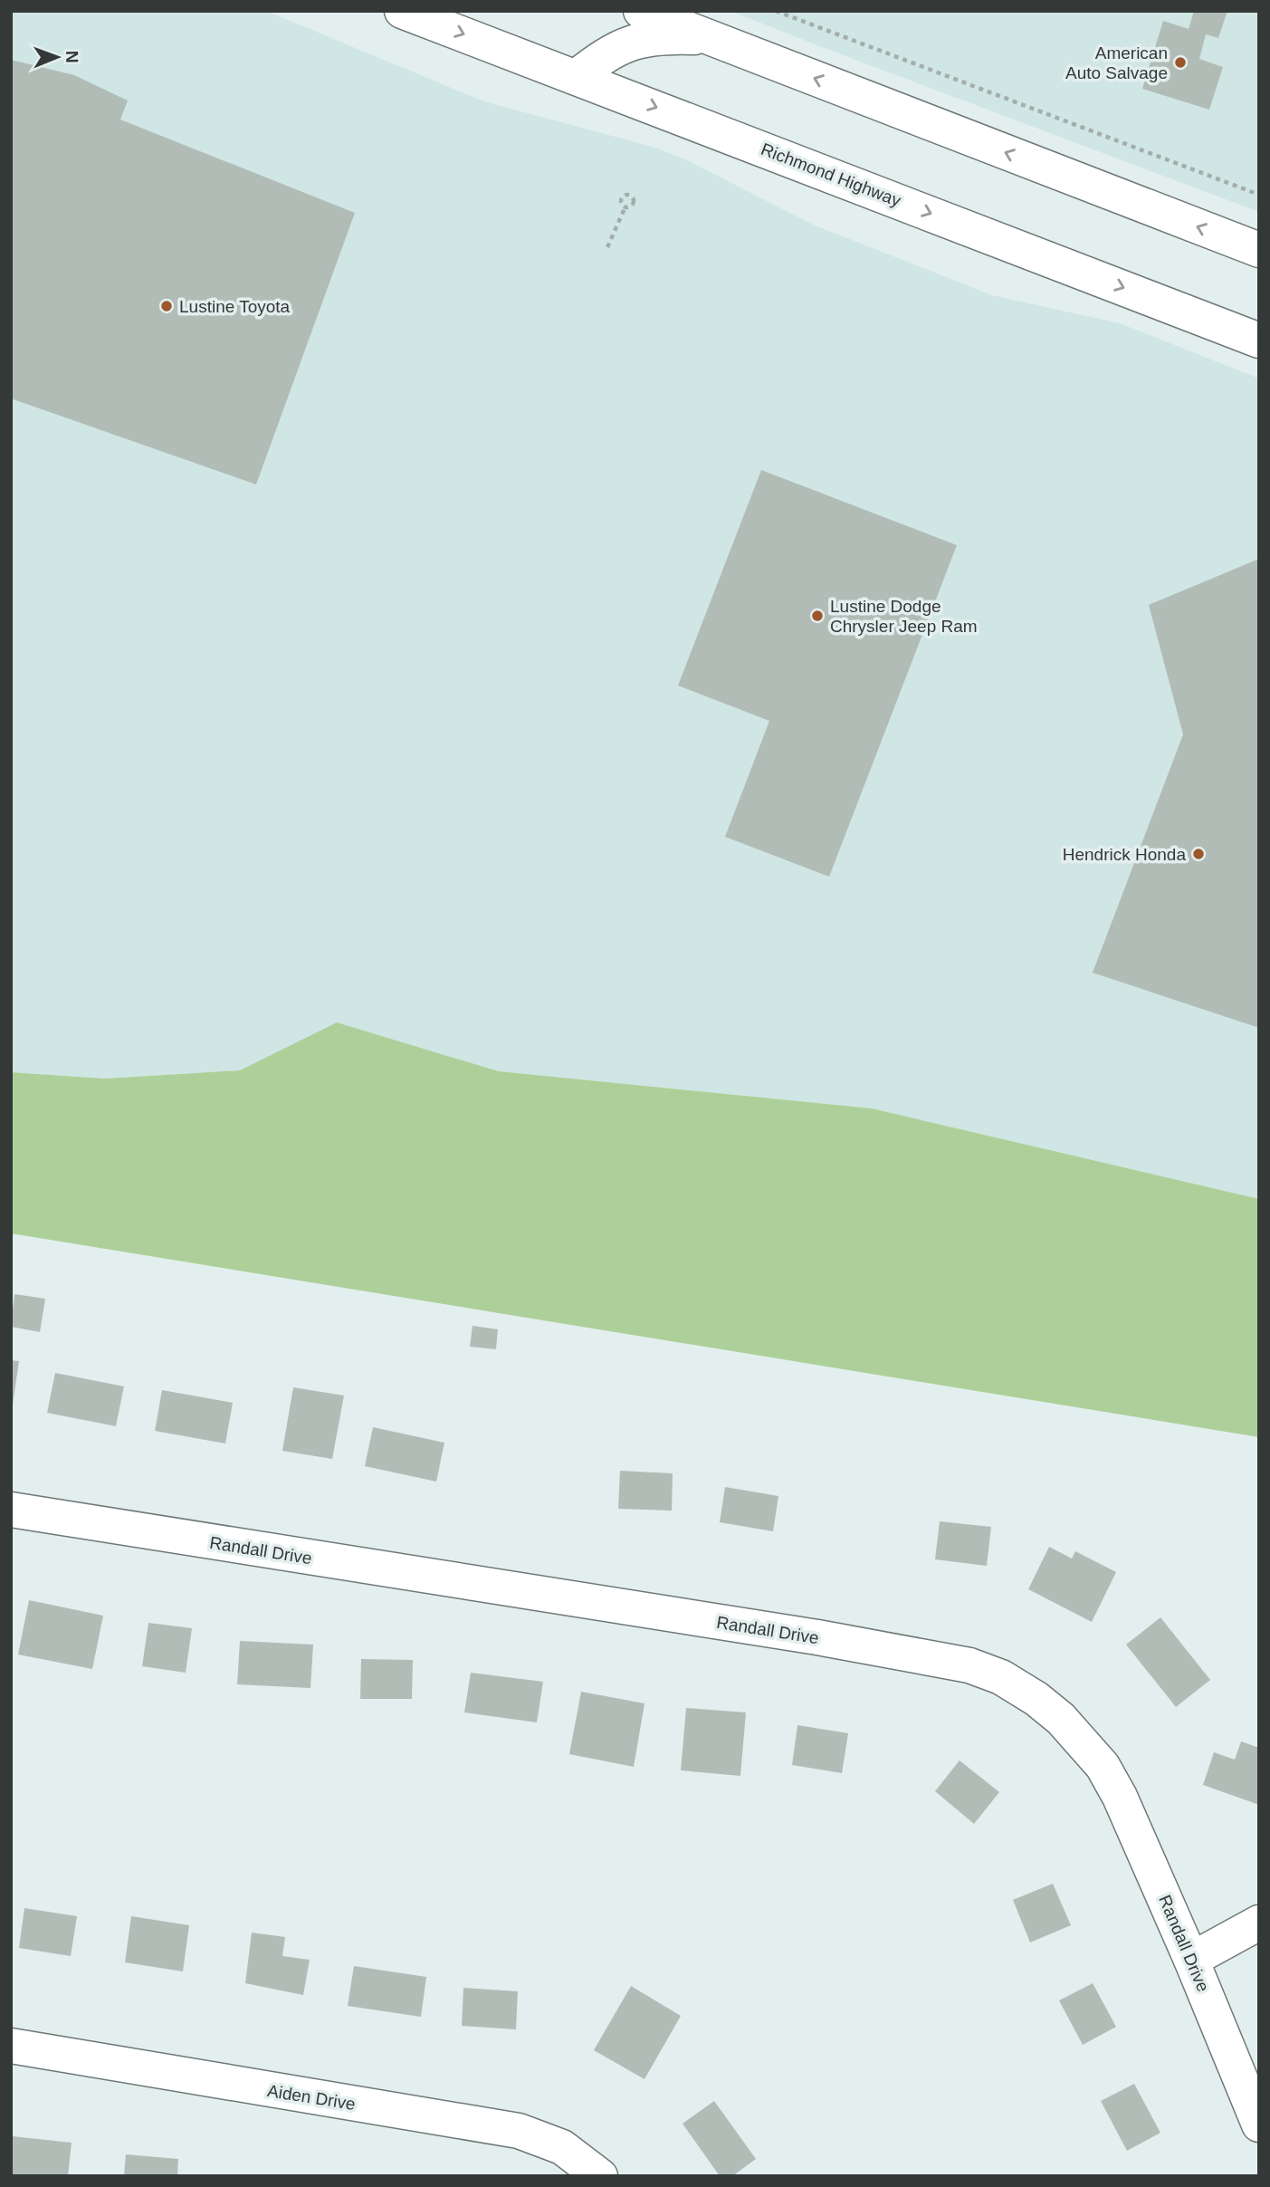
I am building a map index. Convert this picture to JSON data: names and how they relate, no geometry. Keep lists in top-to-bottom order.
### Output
{
  "streets": {
    "street": ["Richmond Highway", "Randall Drive", "Aiden Drive"]
  },
  "places": [
    "American Auto Salvage",
    "Lustine Toyota",
    "Lustine Dodge Chrysler Jeep Ram",
    "Hendrick Honda"
  ],
  "north": "right"
}
